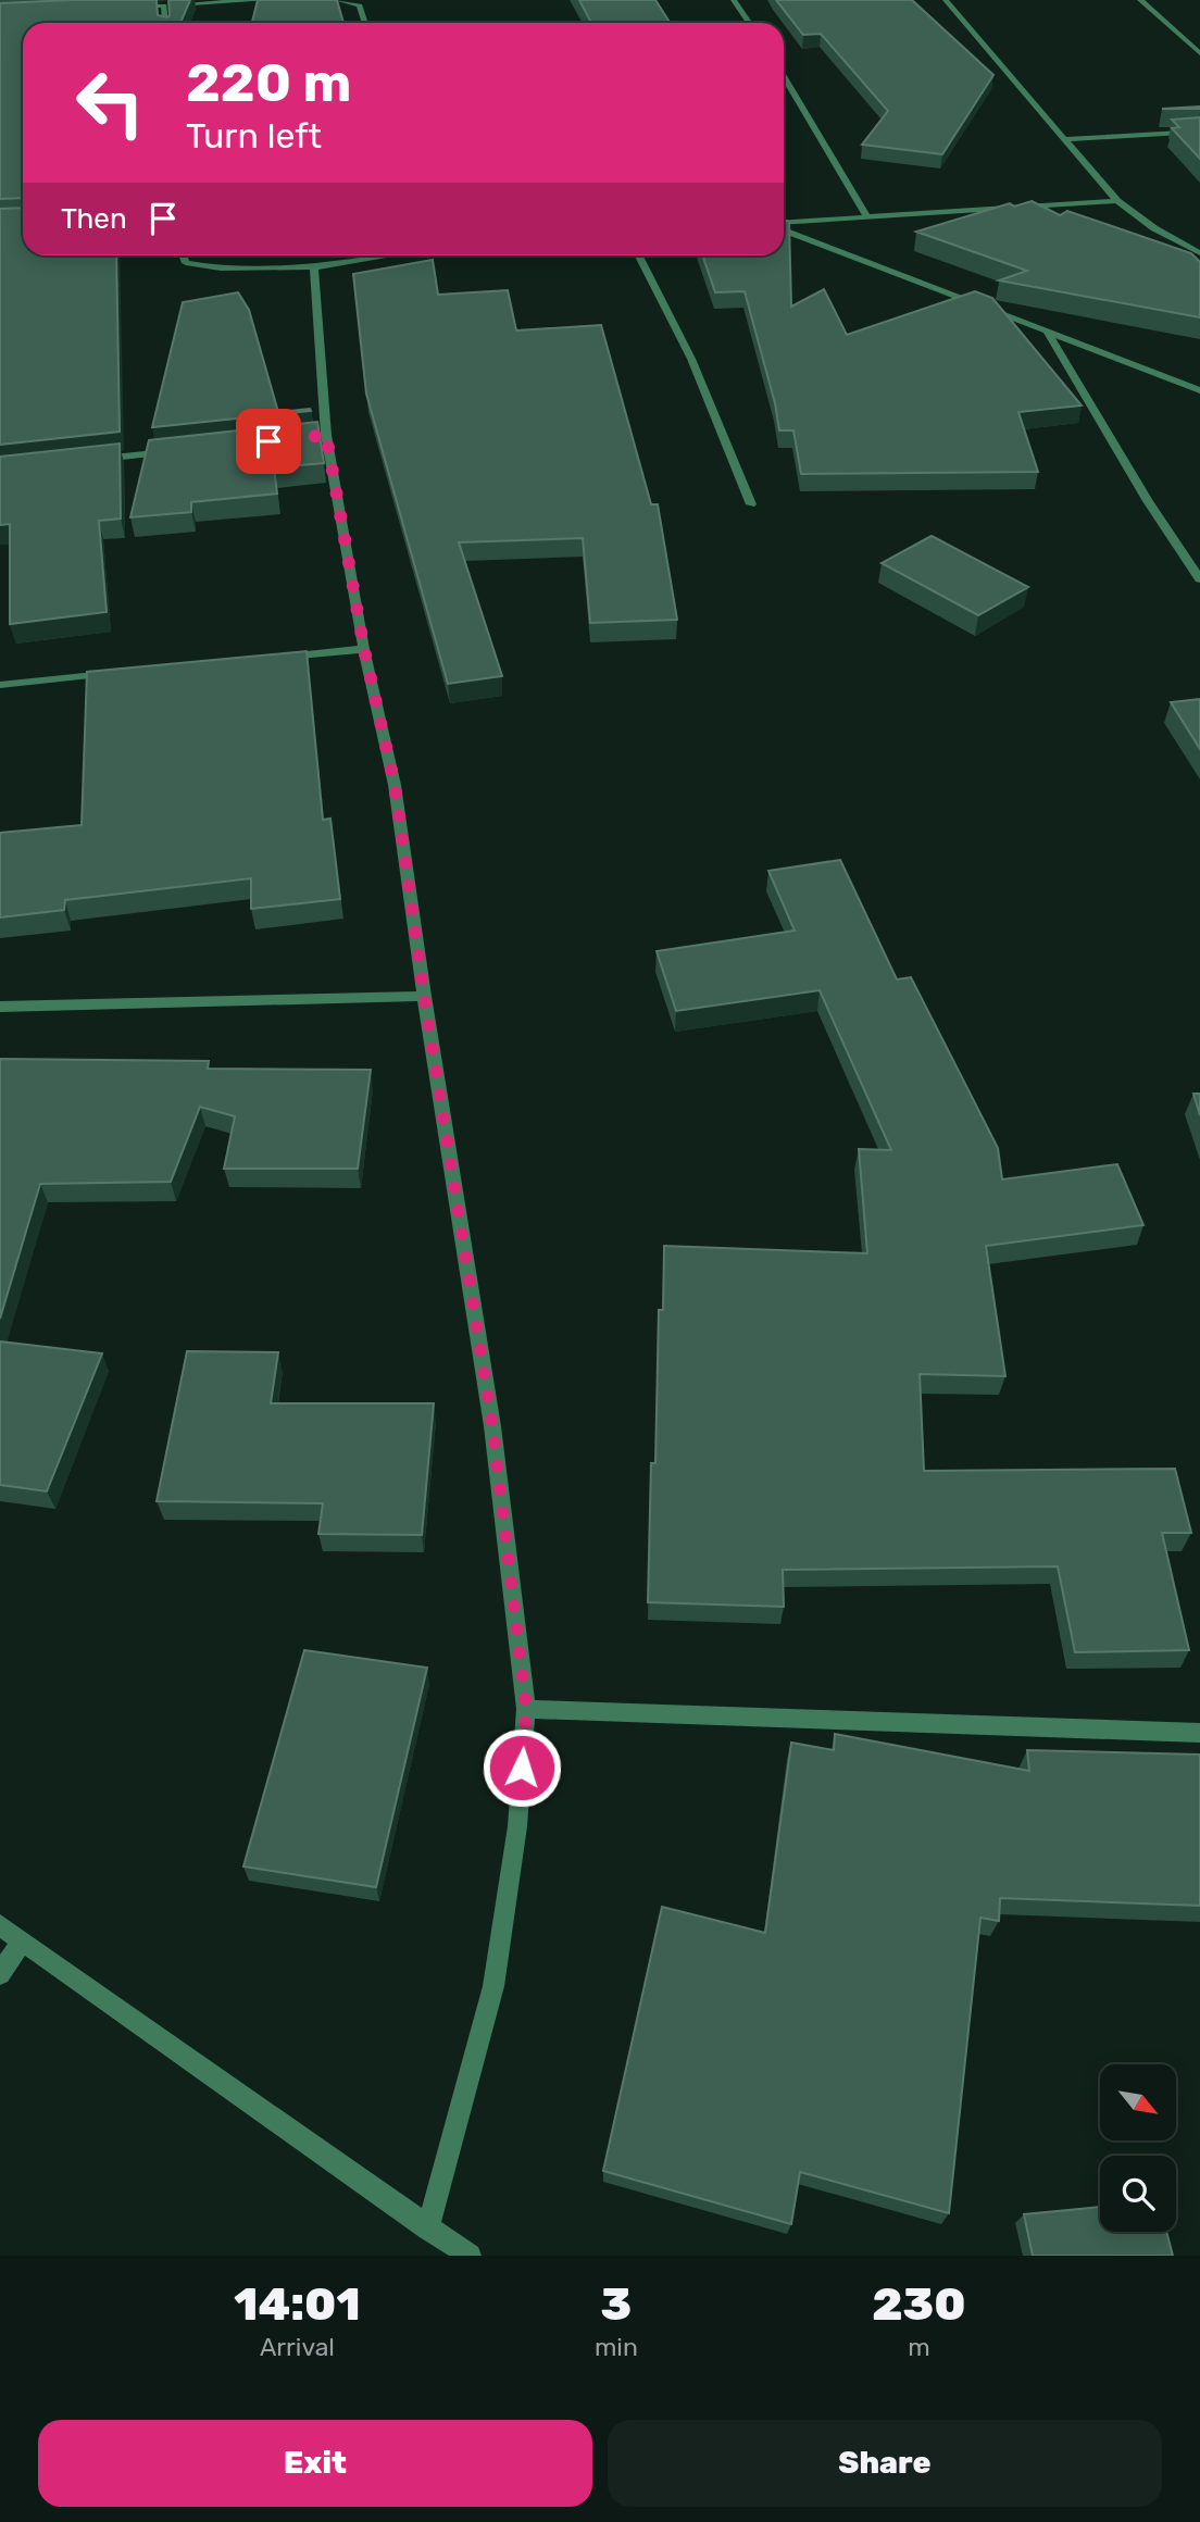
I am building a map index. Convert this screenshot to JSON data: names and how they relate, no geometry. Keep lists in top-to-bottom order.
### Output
{
  "north": "bottom right",
  "page": {
    "turn": ["220 m", "Turn left"],
    "then": "Then",
    "eta": [
      "14:01",
      "Arrival",
      "3",
      "min",
      "230",
      "m"
    ],
    "buttons": ["Exit", "Share"]
  }
}
